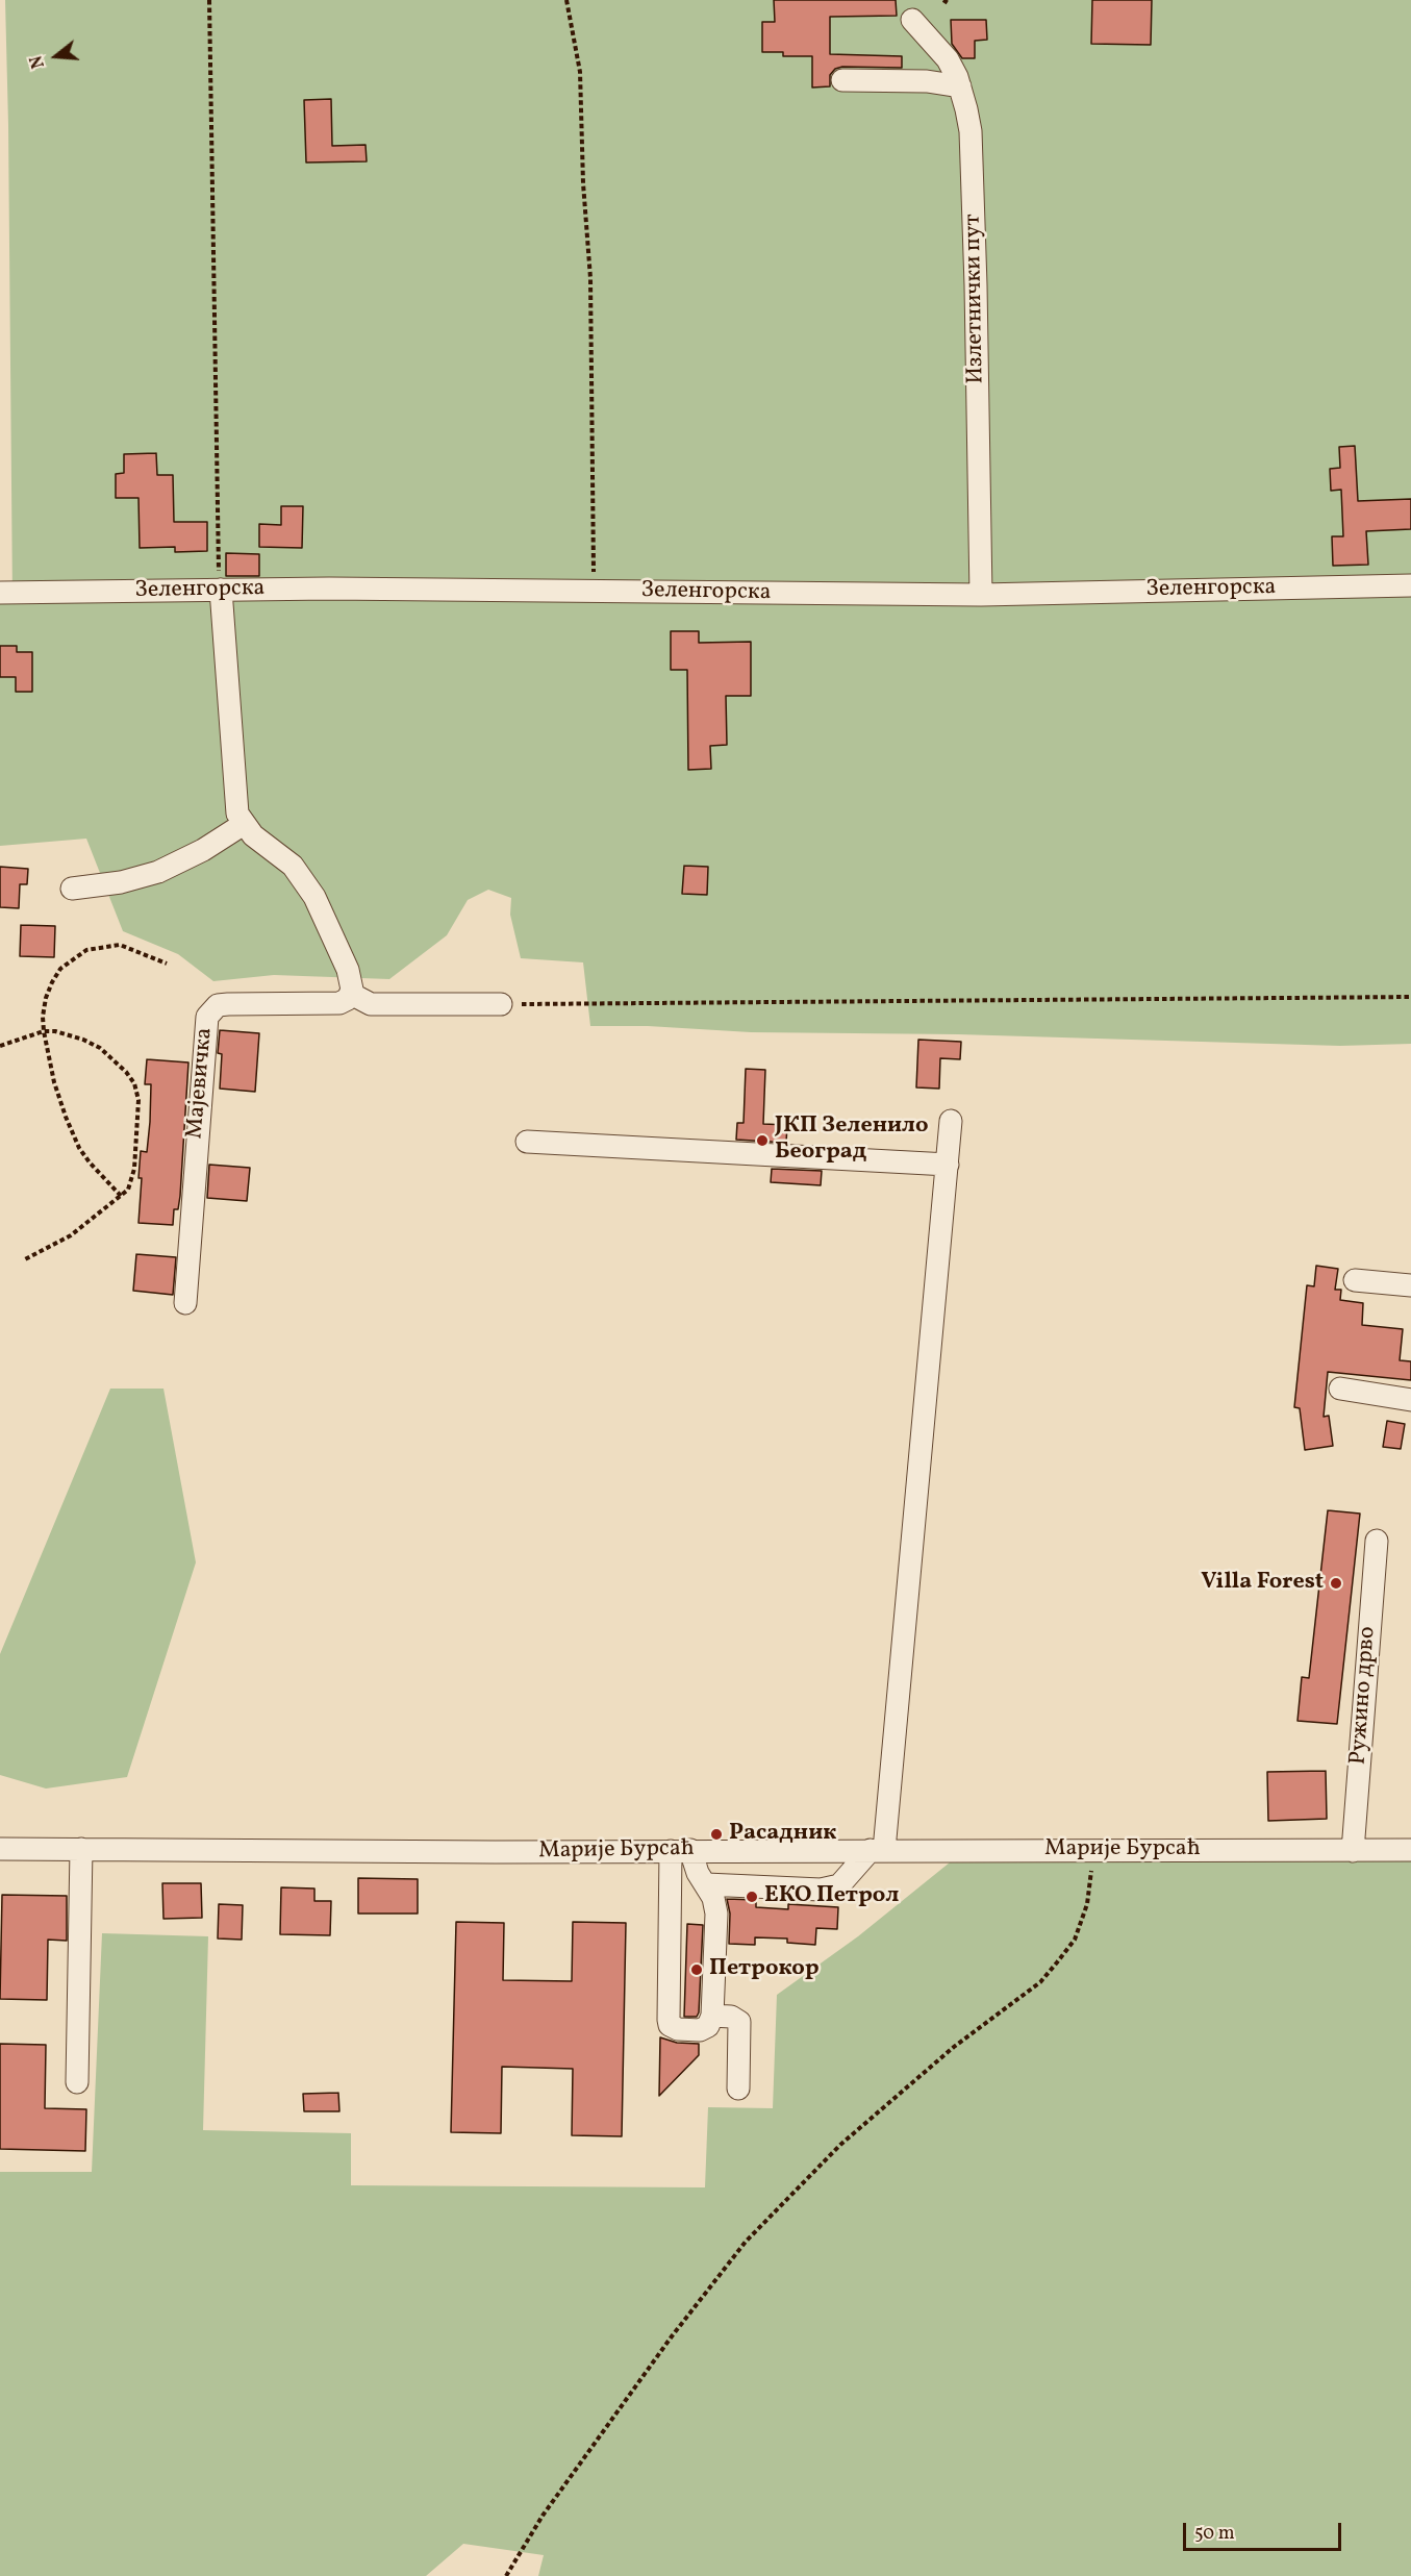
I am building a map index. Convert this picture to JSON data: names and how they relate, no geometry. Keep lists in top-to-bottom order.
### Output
{
  "streets": {
    "street": [
      "Излетнички пут",
      "Зеленгорска",
      "Мајевичка",
      "Ружино дрво",
      "Марије Бурсаћ"
    ]
  },
  "crossings": [
    ["Излетнички пут", "Зеленгорска"],
    ["Ружино дрво", "Марије Бурсаћ"]
  ],
  "places": [
    "ЈКП Зеленило Београд",
    "Villa Forest",
    "Расадник",
    "ЕКО Петрол",
    "Петрокор"
  ],
  "scale_bar": "50 m",
  "north": "left"
}
